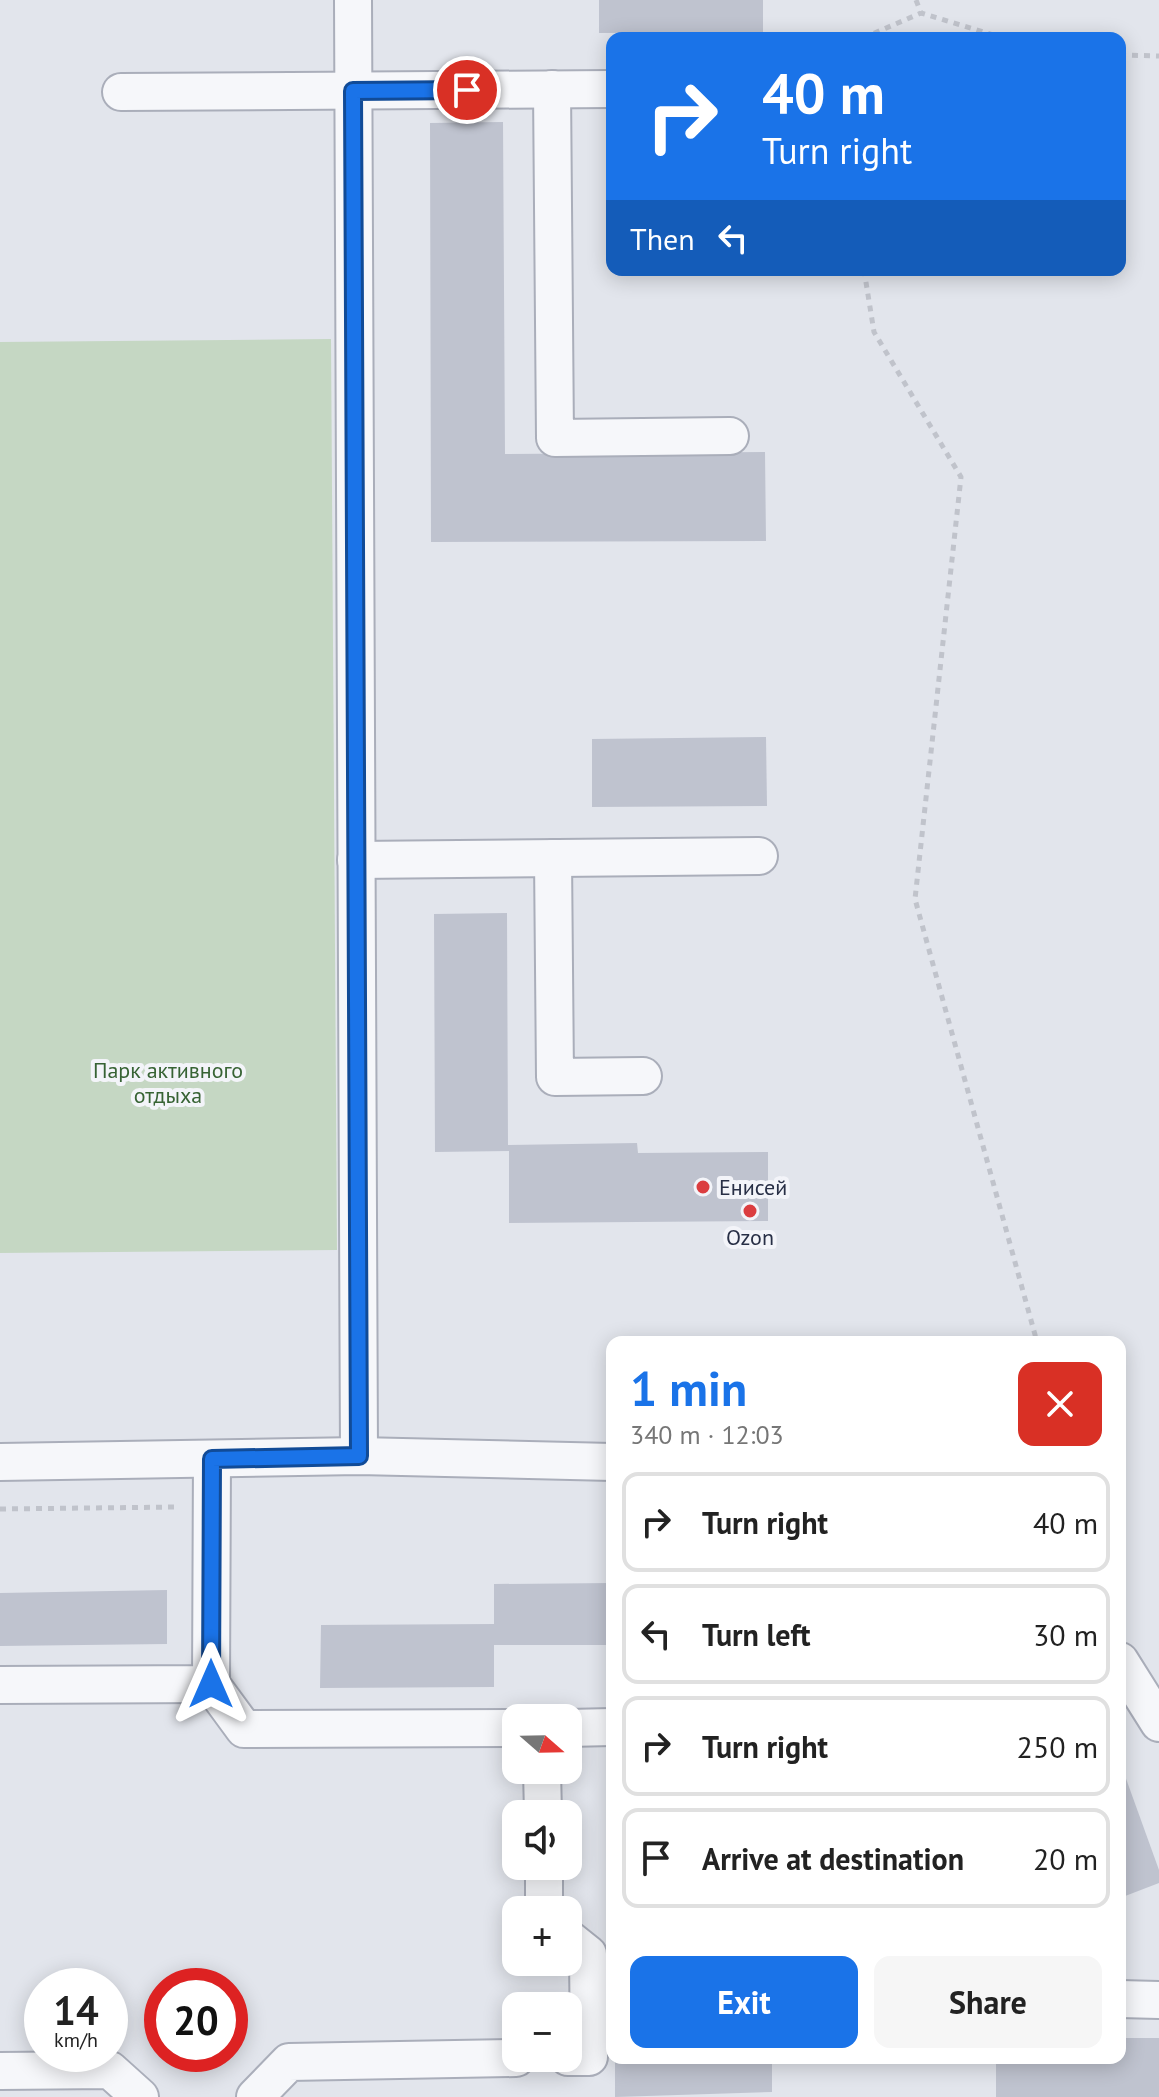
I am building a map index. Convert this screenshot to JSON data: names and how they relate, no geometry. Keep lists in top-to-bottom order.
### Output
{
  "parks": ["Парк активного отдыха"],
  "places": ["Енисей", "Ozon"],
  "north": "right",
  "page": {
    "turn": ["40 m", "Turn right"],
    "then": "Then",
    "heading": ["1 min", "340 m · 12:03"],
    "list": [
      {
        "name": "Turn right",
        "value": "40 m"
      },
      {
        "name": "Turn left",
        "value": "30 m"
      },
      {
        "name": "Turn right",
        "value": "250 m"
      },
      {
        "name": "Arrive at destination",
        "value": "20 m"
      }
    ],
    "map_buttons": ["+", "−"],
    "buttons": ["Exit", "Share"],
    "speed": "14 km/h",
    "limit": "20"
  }
}
